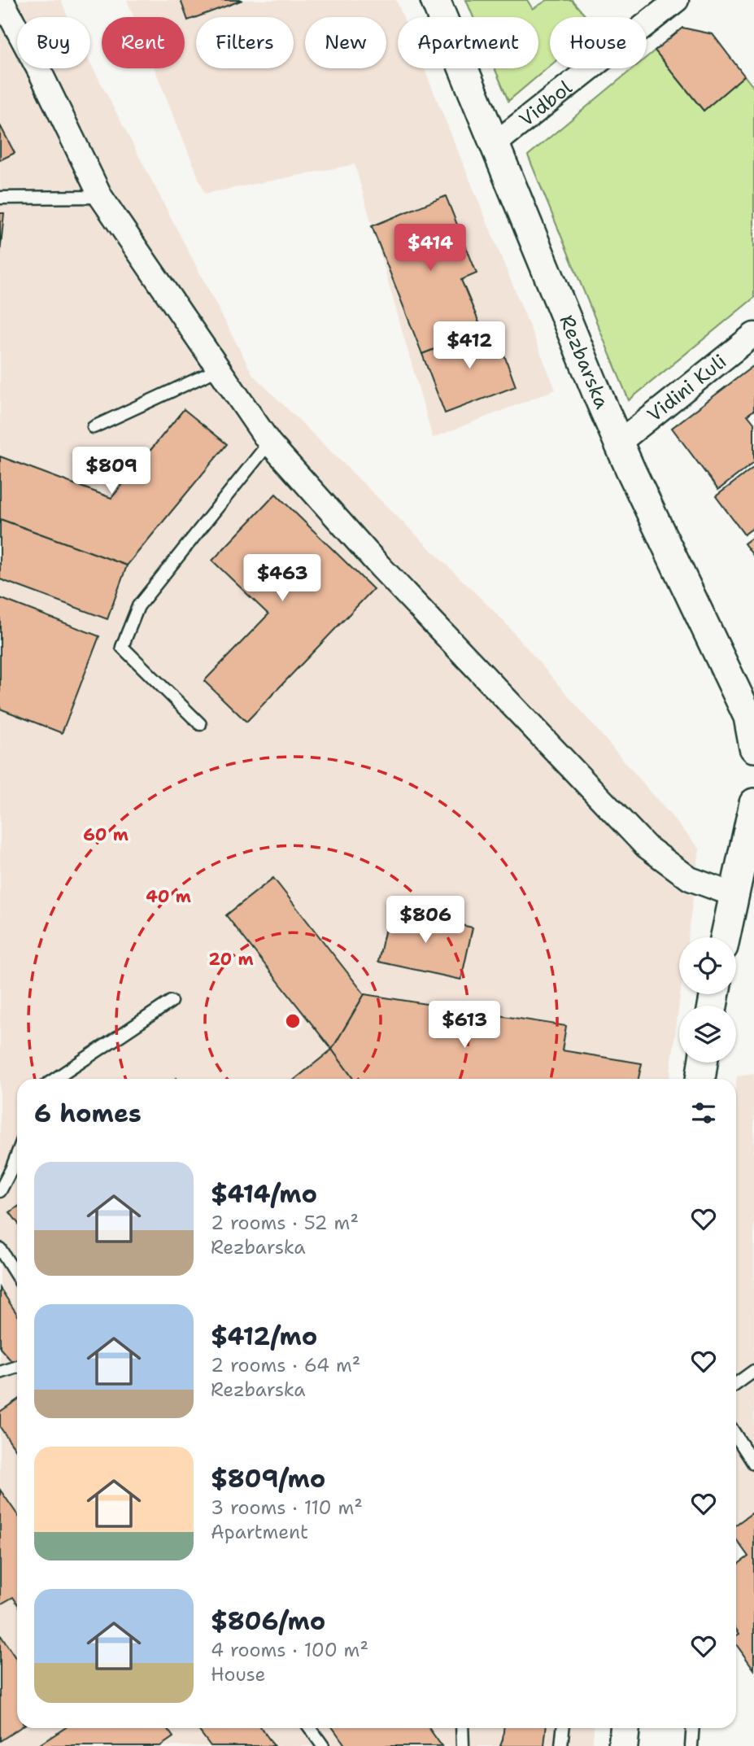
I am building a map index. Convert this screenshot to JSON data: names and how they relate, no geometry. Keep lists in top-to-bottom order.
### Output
{
  "streets": {
    "street": ["Vidbol", "Rezbarska", "Vidini Kuli"]
  },
  "crossings": [
    ["Vidbol", "Rezbarska"],
    ["Rezbarska", "Vidini Kuli"]
  ],
  "page": {
    "chip": [
      "Buy",
      "Rent",
      "Filters",
      "New",
      "Apartment",
      "House"
    ],
    "price": [
      "$414",
      "$412",
      "$809",
      "$463",
      "$806",
      "$613"
    ],
    "heading": "6 homes",
    "list": [
      {
        "name": "$414/mo",
        "note": "2 rooms · 52 m² · Rezbarska"
      },
      {
        "name": "$412/mo",
        "note": "2 rooms · 64 m² · Rezbarska"
      },
      {
        "name": "$809/mo",
        "note": "3 rooms · 110 m² · Apartment"
      },
      {
        "name": "$806/mo",
        "note": "4 rooms · 100 m² · House"
      }
    ]
  },
  "rings": ["60 m", "40 m", "20 m"]
}
